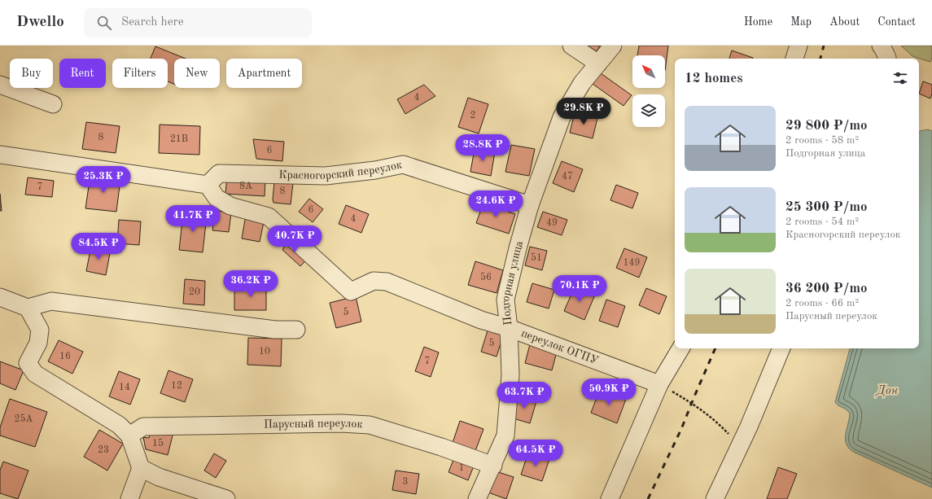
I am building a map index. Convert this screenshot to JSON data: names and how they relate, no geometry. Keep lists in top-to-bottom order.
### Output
{
  "streets": {
    "street": [
      "Красногорский переулок",
      "Подгорная улица",
      "переулок ОГПУ",
      "Парусный переулок"
    ]
  },
  "crossings": [
    ["Красногорский переулок", "Подгорная улица"],
    ["Красногорский переулок", "переулок ОГПУ"],
    ["Подгорная улица", "переулок ОГПУ"],
    ["Подгорная улица", "Парусный переулок"]
  ],
  "water": ["Дон"],
  "house_numbers": [
    "4",
    "2",
    "8",
    "21В",
    "6",
    "47",
    "8А",
    "7",
    "8",
    "6",
    "4",
    "49",
    "51",
    "149",
    "56",
    "20",
    "5",
    "5",
    "10",
    "16",
    "7",
    "12",
    "14",
    "25А",
    "15",
    "23",
    "1",
    "3"
  ],
  "north": "top left",
  "page": {
    "header": "Dwello",
    "search": "Search here",
    "nav": [
      "Home",
      "Map",
      "About",
      "Contact"
    ],
    "chip": [
      "Buy",
      "Rent",
      "Filters",
      "New",
      "Apartment"
    ],
    "heading": "12 homes",
    "price": [
      "29.8K ₽",
      "28.8K ₽",
      "25.3K ₽",
      "24.6K ₽",
      "41.7K ₽",
      "40.7K ₽",
      "84.5K ₽",
      "36.2K ₽",
      "70.1K ₽",
      "50.9K ₽",
      "63.7K ₽",
      "64.5K ₽"
    ],
    "list": [
      {
        "name": "29 800 ₽/mo",
        "note": "2 rooms · 58 m² · Подгорная улица"
      },
      {
        "name": "25 300 ₽/mo",
        "note": "2 rooms · 54 m² · Красногорский переулок"
      },
      {
        "name": "36 200 ₽/mo",
        "note": "2 rooms · 66 m² · Парусный переулок"
      }
    ]
  }
}
